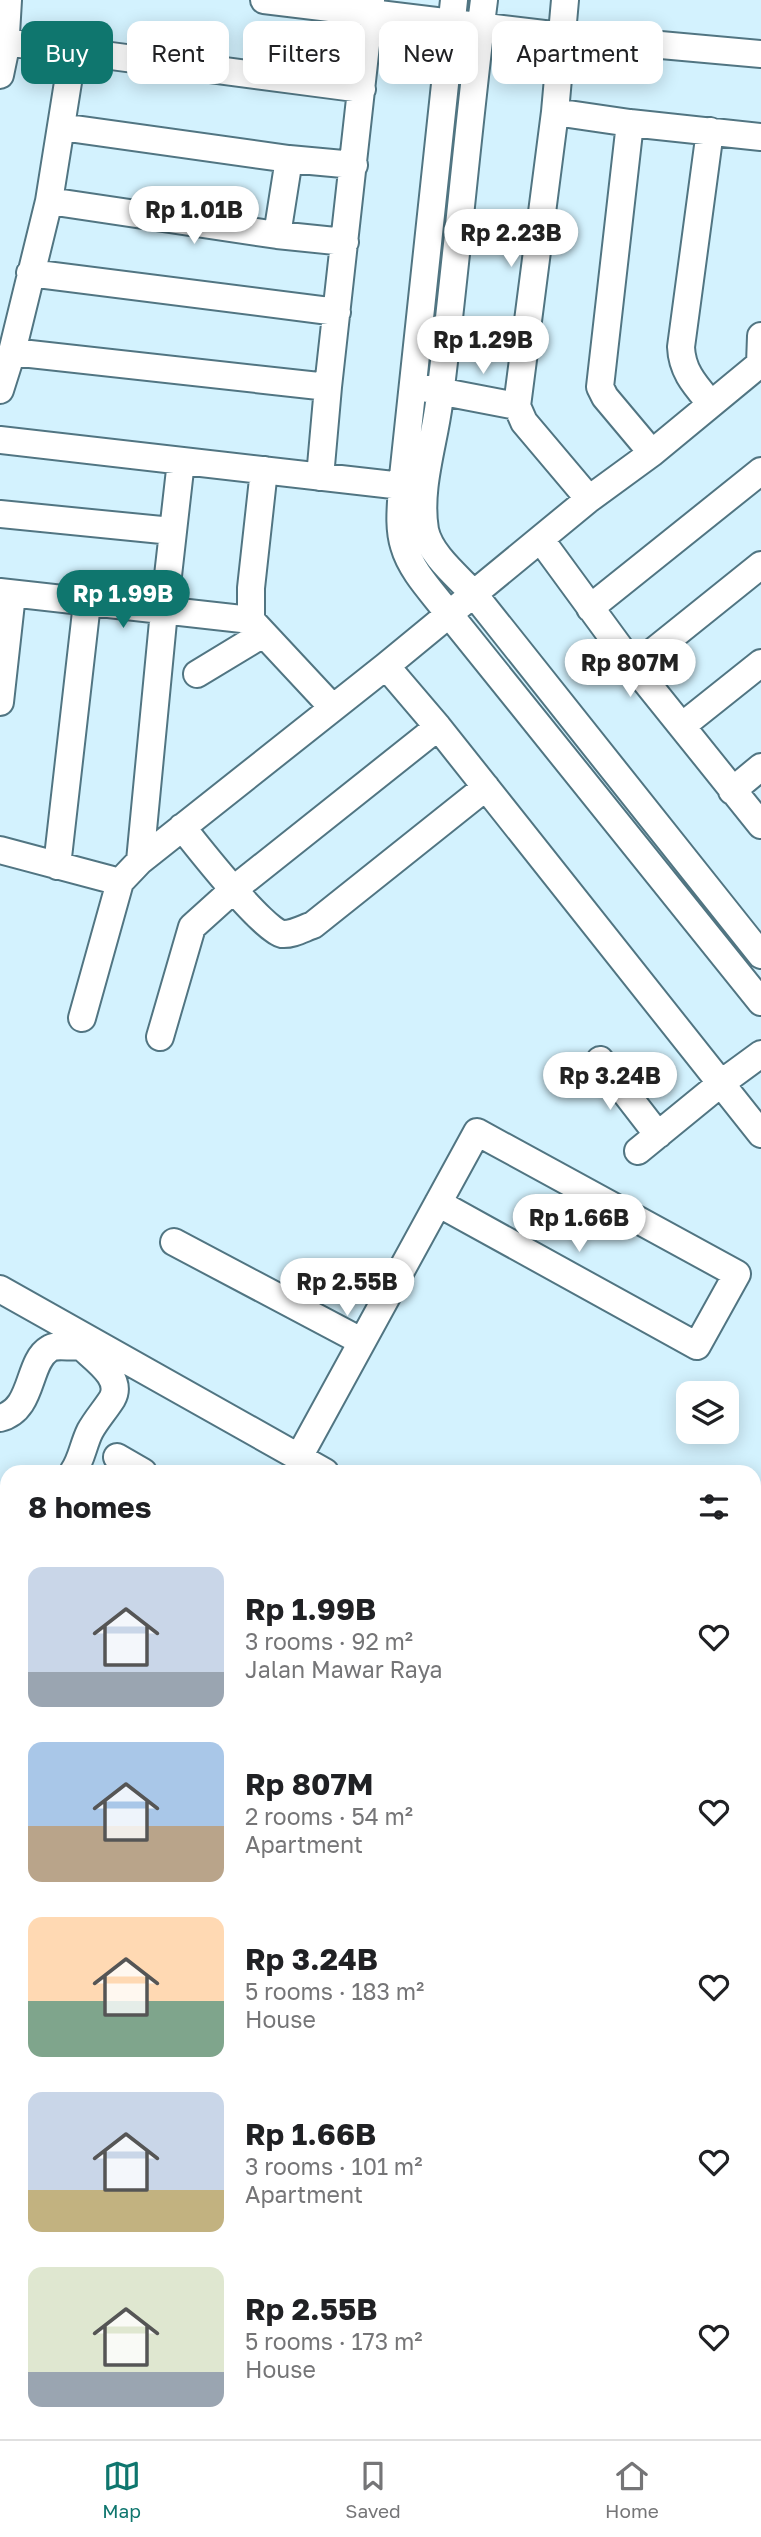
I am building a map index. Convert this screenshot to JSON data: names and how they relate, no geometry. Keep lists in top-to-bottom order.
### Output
{
  "page": {
    "chip": [
      "Buy",
      "Rent",
      "Filters",
      "New",
      "Apartment"
    ],
    "price": [
      "Rp 1.01B",
      "Rp 2.23B",
      "Rp 1.29B",
      "Rp 1.99B",
      "Rp 807M",
      "Rp 3.24B",
      "Rp 1.66B",
      "Rp 2.55B"
    ],
    "heading": "8 homes",
    "list": [
      {
        "name": "Rp 1.99B",
        "note": "3 rooms · 92 m² · Jalan Mawar Raya"
      },
      {
        "name": "Rp 807M",
        "note": "2 rooms · 54 m² · Apartment"
      },
      {
        "name": "Rp 3.24B",
        "note": "5 rooms · 183 m² · House"
      },
      {
        "name": "Rp 1.66B",
        "note": "3 rooms · 101 m² · Apartment"
      },
      {
        "name": "Rp 2.55B",
        "note": "5 rooms · 173 m² · House"
      }
    ],
    "tabs": ["Map", "Saved", "Home"]
  }
}
